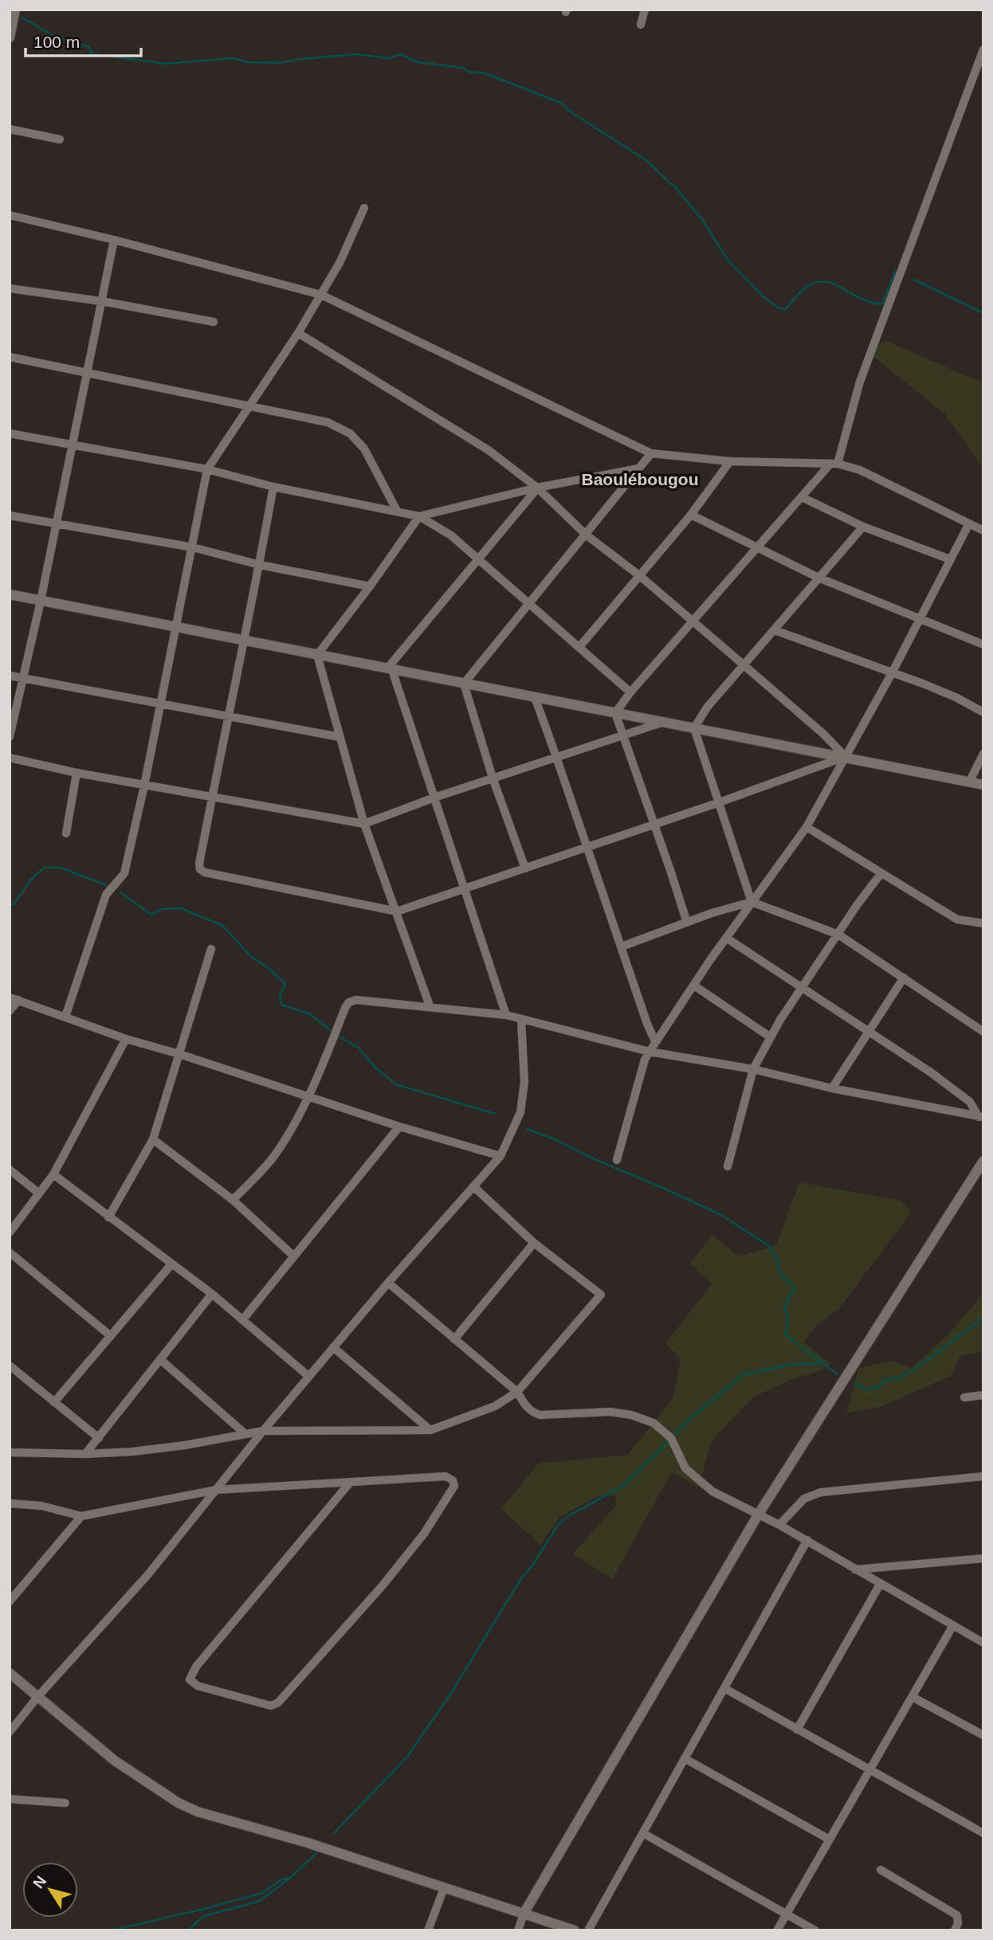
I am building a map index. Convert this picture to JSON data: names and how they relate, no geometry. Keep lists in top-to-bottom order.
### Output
{
  "districts": ["Baoulébougou"],
  "scale_bar": "100 m",
  "north": "top left"
}
